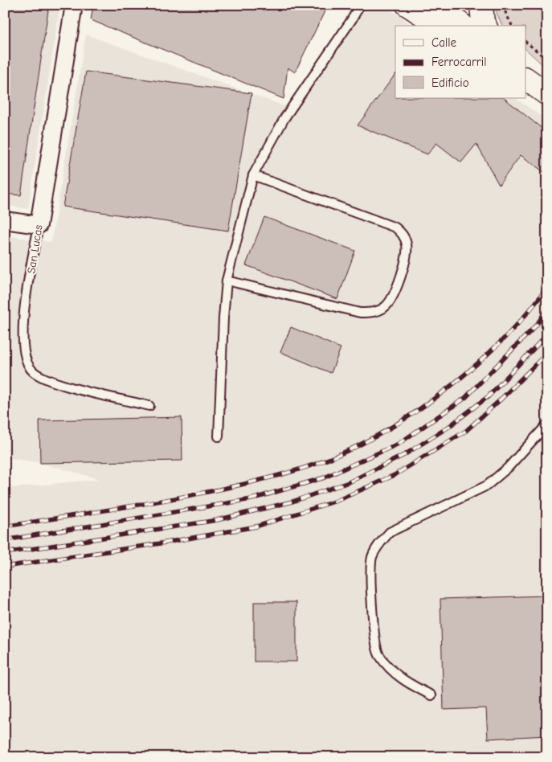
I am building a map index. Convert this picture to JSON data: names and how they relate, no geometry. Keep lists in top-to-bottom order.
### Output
{
  "streets": {
    "street": ["San Lucas"]
  },
  "legend": ["Calle", "Ferrocarril", "Edificio"]
}
